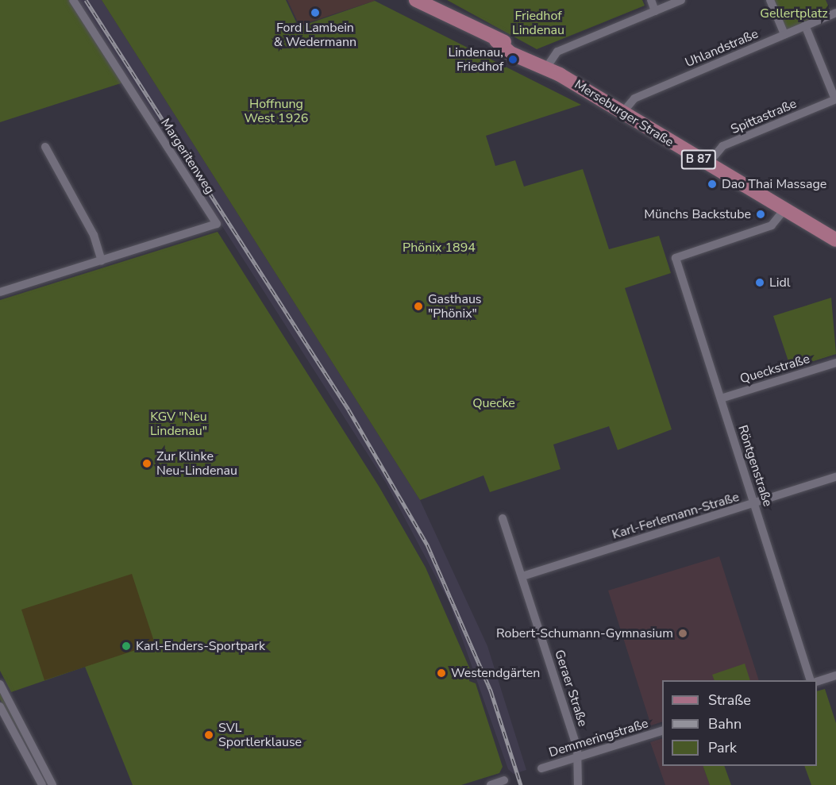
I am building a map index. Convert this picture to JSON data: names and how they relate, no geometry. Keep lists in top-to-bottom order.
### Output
{
  "streets": {
    "main road": ["Merseburger Straße", "B 87"],
    "street": [
      "Uhlandstraße",
      "Spittastraße",
      "Margeritenweg",
      "Queckstraße",
      "Röntgenstraße",
      "Karl-Ferlemann-Straße",
      "Geraer Straße",
      "Demmeringstraße"
    ]
  },
  "crossings": [
    ["Uhlandstraße", "Merseburger Straße"],
    ["Merseburger Straße", "Spittastraße"],
    ["Merseburger Straße", "Röntgenstraße"],
    ["Queckstraße", "Röntgenstraße"],
    ["Röntgenstraße", "Karl-Ferlemann-Straße"],
    ["Karl-Ferlemann-Straße", "Geraer Straße"],
    ["Geraer Straße", "Demmeringstraße"]
  ],
  "parks": [
    "Gellertplatz",
    "Friedhof Lindenau",
    "Hoffnung West 1926",
    "Phönix 1894",
    "Quecke",
    "KGV \"Neu Lindenau\""
  ],
  "places": [
    "Ford Lambein & Wedermann",
    "Lindenau, Friedhof",
    "Dao Thai Massage",
    "Münchs Backstube",
    "Lidl",
    "Gasthaus \"Phönix\"",
    "Zur Klinke Neu-Lindenau",
    "Robert-Schumann-Gymnasium",
    "Karl-Enders-Sportpark",
    "Westendgärten",
    "SVL Sportlerklause"
  ],
  "legend": ["Straße", "Bahn", "Park"]
}
